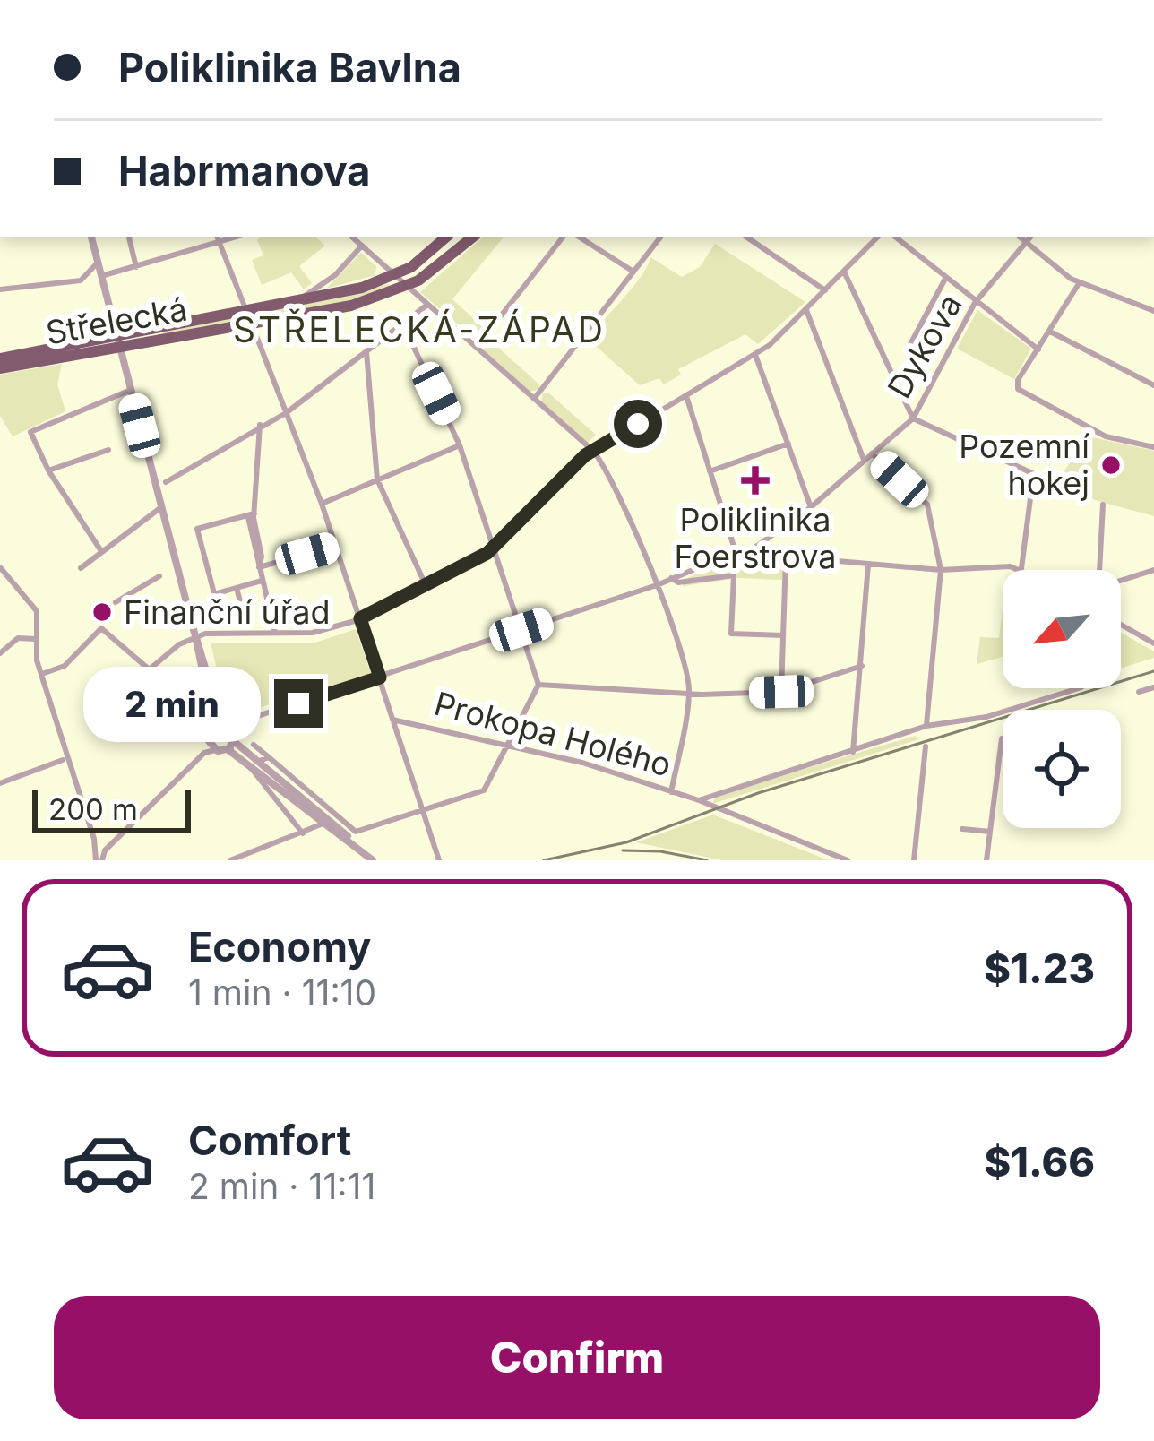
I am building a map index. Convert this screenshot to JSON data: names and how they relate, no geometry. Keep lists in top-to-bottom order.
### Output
{
  "streets": {
    "main road": ["Střelecká"],
    "street": ["Dykova", "Prokopa Holého"]
  },
  "districts": ["STŘELECKÁ-ZÁPAD"],
  "places": {
    "other": ["Pozemní hokej", "Finanční úřad"],
    "health": ["Poliklinika Foerstrova"]
  },
  "scale_bar": "200 m",
  "north": "bottom left",
  "page": {
    "banner": ["Poliklinika Bavlna", "Habrmanova"],
    "bubble": "2 min",
    "scale": "200 m",
    "list": [
      {
        "name": "Economy",
        "note": "1 min · 11:10",
        "value": "$1.23"
      },
      {
        "name": "Comfort",
        "note": "2 min · 11:11",
        "value": "$1.66"
      }
    ],
    "buttons": "Confirm"
  }
}
